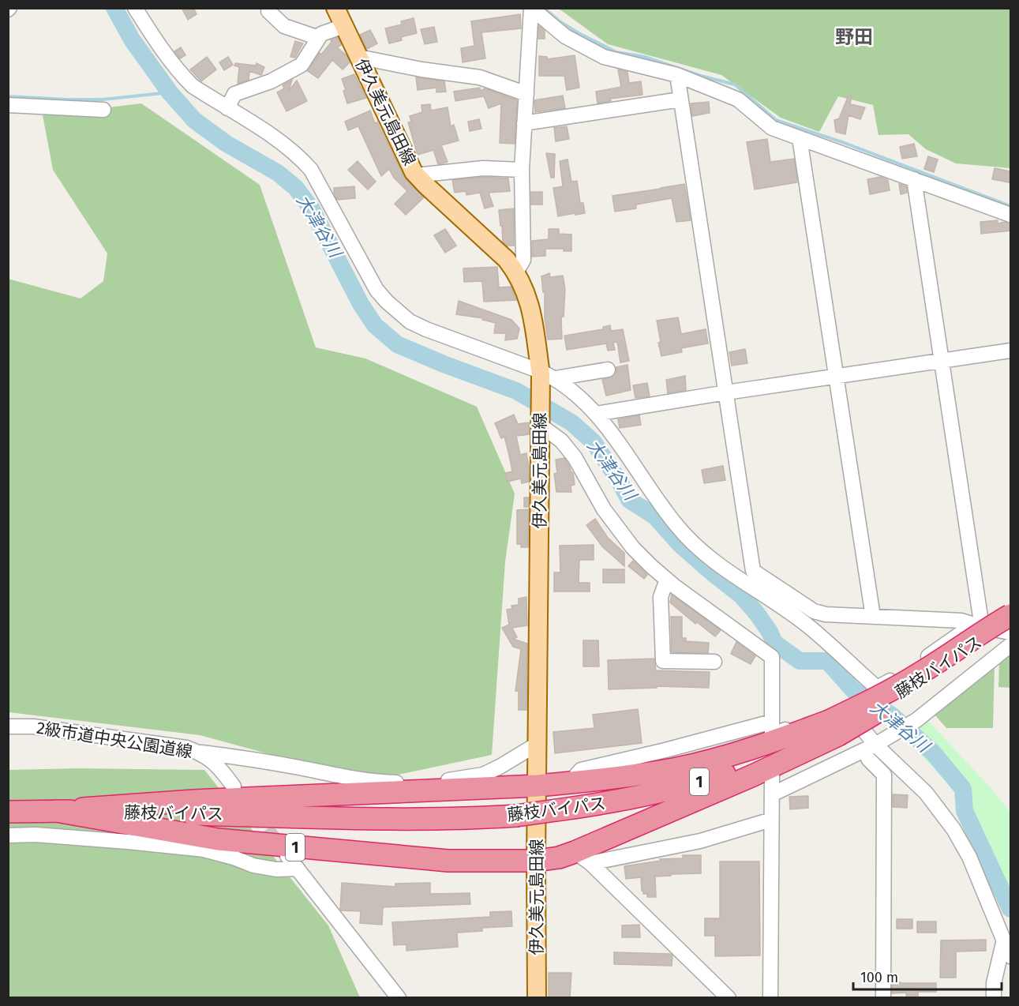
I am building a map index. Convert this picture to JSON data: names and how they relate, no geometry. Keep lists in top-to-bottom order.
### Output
{
  "streets": {
    "highway": ["藤枝バイパス", "1"],
    "main road": ["伊久美元島田線"],
    "street": ["2級市道中央公園道線"]
  },
  "crossings": [
    ["伊久美元島田線", "1"],
    ["藤枝バイパス", "1"]
  ],
  "districts": ["野田"],
  "water": ["大津谷川"],
  "scale_bar": "100 m"
}
